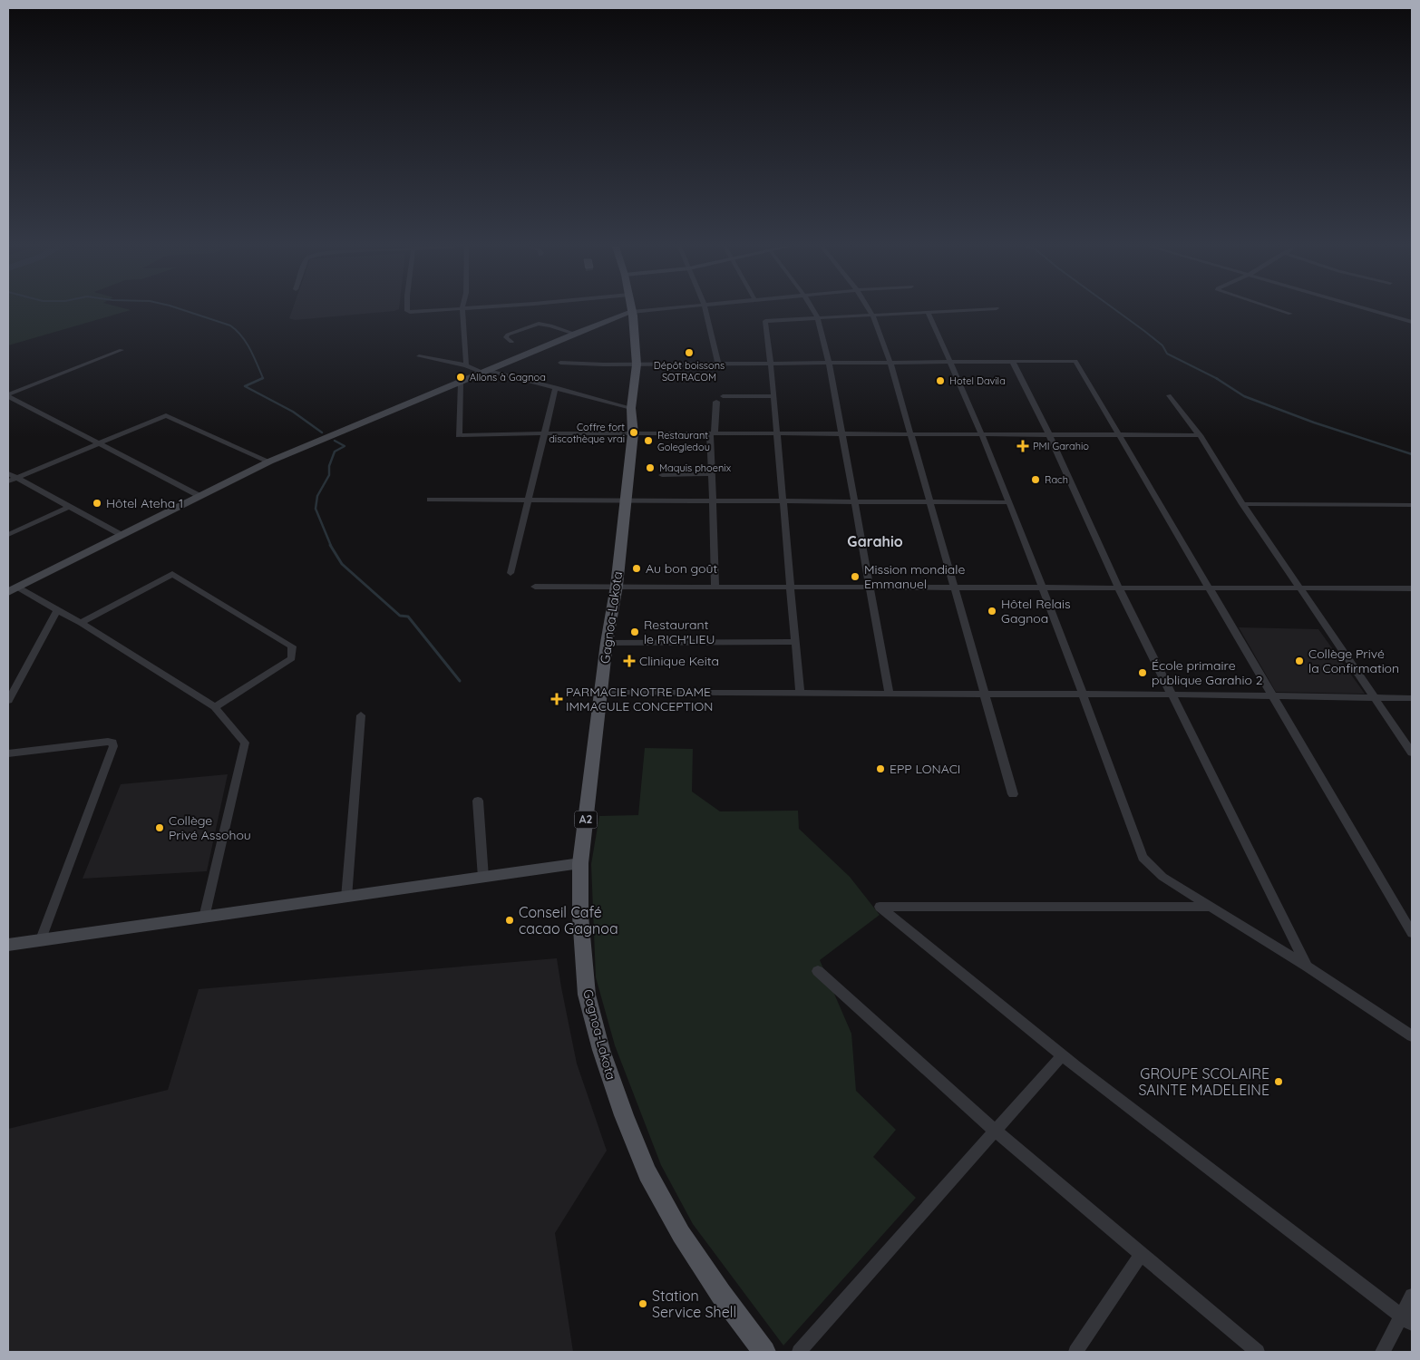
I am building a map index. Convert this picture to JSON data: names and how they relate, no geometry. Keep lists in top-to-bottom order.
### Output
{
  "streets": {
    "main road": ["Gagnoa-Lakota", "A2"]
  },
  "districts": ["Garahio"],
  "places": {
    "other": [
      "Dépôt boissons SOTRACOM",
      "Allons à Gagnoa",
      "Hotel Davila",
      "Coffre fort discothèque vrai",
      "Restaurant Golegledou",
      "Maquis phoenix",
      "Rach",
      "Hôtel Ateha 1",
      "Au bon goût",
      "Mission mondiale Emmanuel",
      "Hôtel Relais Gagnoa",
      "Restaurant le RICH'LIEU",
      "Collège Privé la Confirmation",
      "École primaire publique Garahio 2",
      "EPP LONACI",
      "Collège Privé Assohou",
      "Conseil Café cacao Gagnoa",
      "GROUPE SCOLAIRE SAINTE MADELEINE",
      "Station Service Shell"
    ],
    "health": ["PMI Garahio", "Clinique Keita", "PARMACIE NOTRE DAME IMMACULE CONCEPTION"]
  }
}
